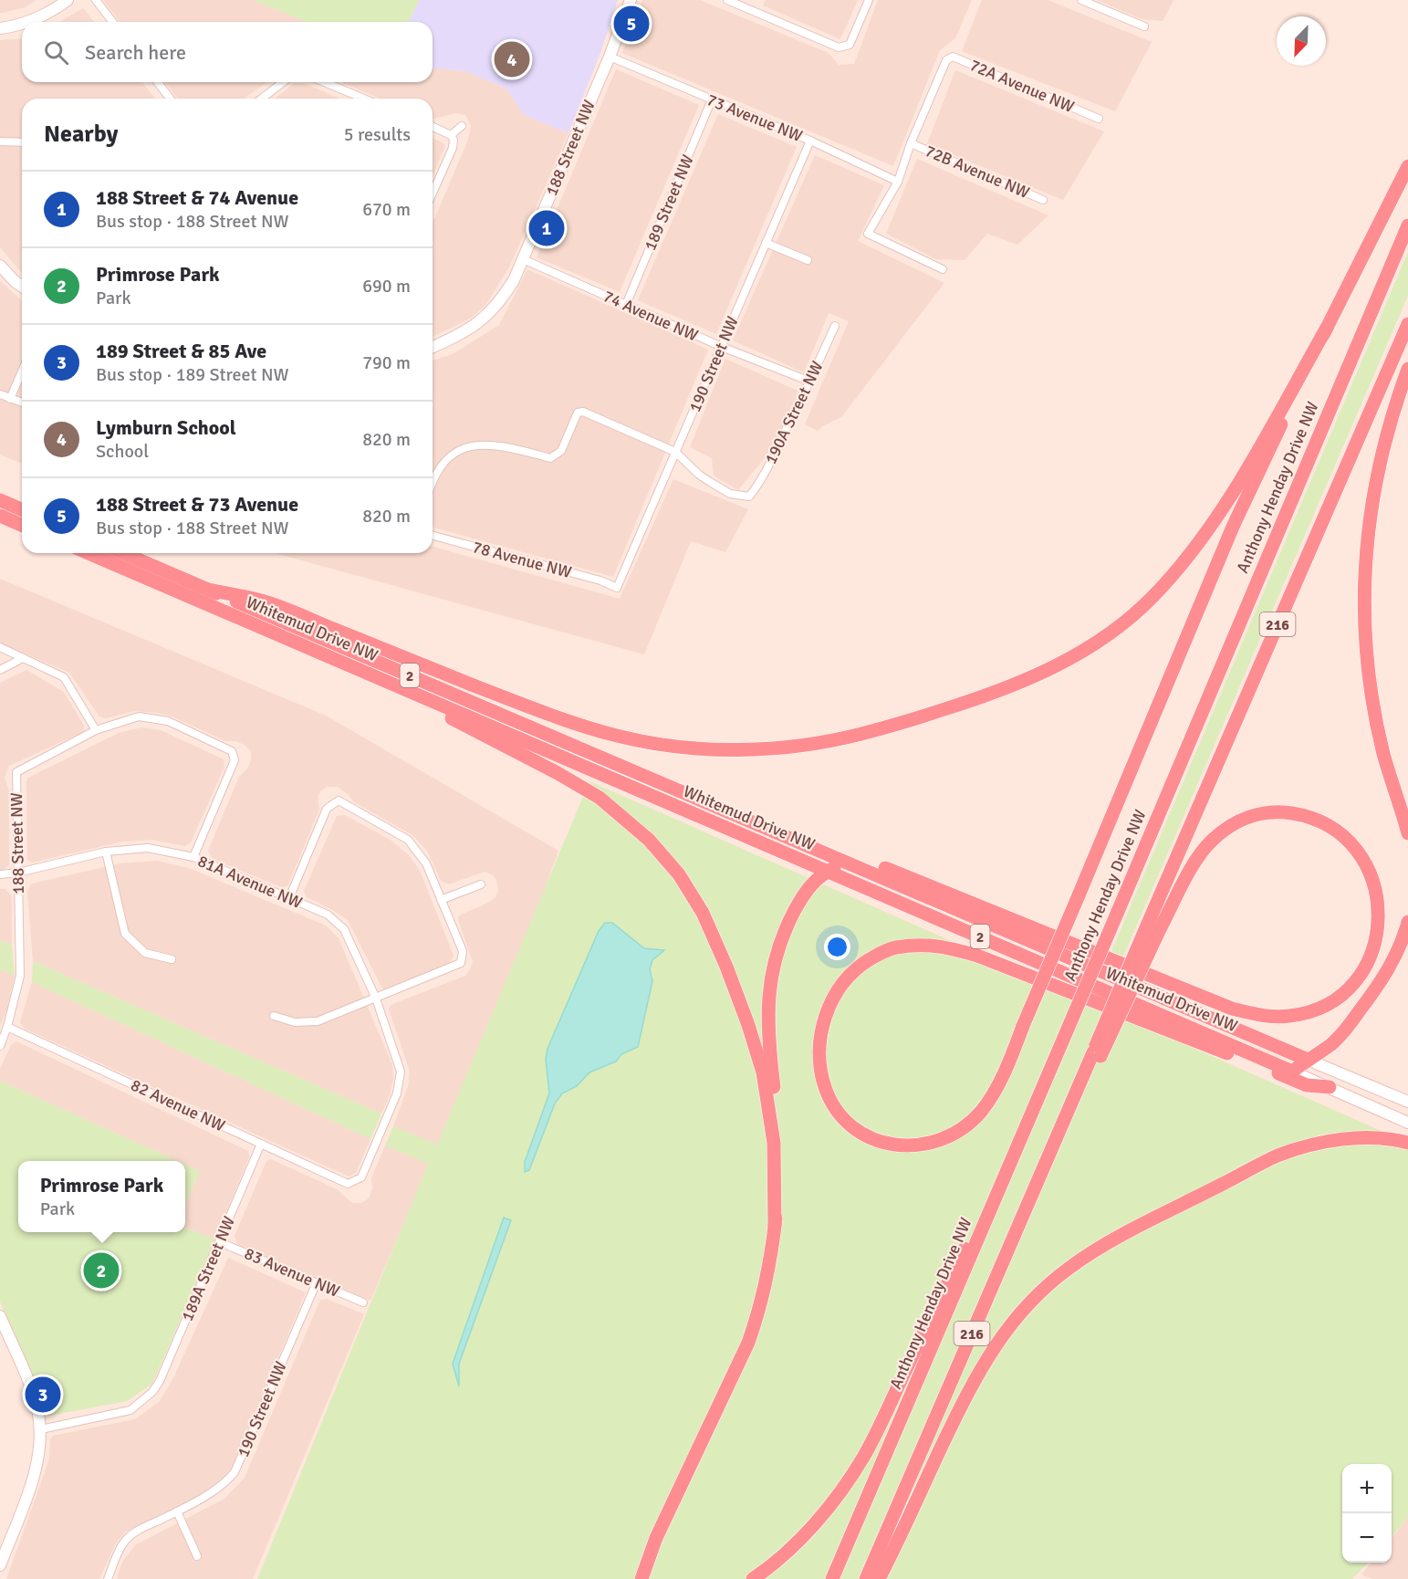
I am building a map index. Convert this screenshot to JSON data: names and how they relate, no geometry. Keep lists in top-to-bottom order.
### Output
{
  "streets": {
    "highway": [
      "Anthony Henday Drive NW",
      "216",
      "Whitemud Drive NW",
      "2"
    ],
    "street": [
      "72A Avenue NW",
      "73 Avenue NW",
      "188 Street NW",
      "72B Avenue NW",
      "189 Street NW",
      "74 Avenue NW",
      "190 Street NW",
      "190A Street NW",
      "78 Avenue NW",
      "81A Avenue NW",
      "82 Avenue NW",
      "189A Street NW",
      "83 Avenue NW"
    ]
  },
  "crossings": [
    ["72A Avenue NW", "72B Avenue NW"],
    ["73 Avenue NW", "188 Street NW"],
    ["73 Avenue NW", "189 Street NW"],
    ["73 Avenue NW", "190 Street NW"],
    ["188 Street NW", "74 Avenue NW"],
    ["188 Street NW", "81A Avenue NW"],
    ["188 Street NW", "82 Avenue NW"],
    ["189 Street NW", "74 Avenue NW"],
    ["74 Avenue NW", "190 Street NW"],
    ["74 Avenue NW", "190A Street NW"],
    ["190 Street NW", "190A Street NW"],
    ["190 Street NW", "78 Avenue NW"],
    ["190 Street NW", "83 Avenue NW"],
    ["81A Avenue NW", "82 Avenue NW"],
    ["82 Avenue NW", "189A Street NW"],
    ["189A Street NW", "83 Avenue NW"]
  ],
  "north": "bottom left",
  "page": {
    "pins": [
      "5",
      "4",
      "1",
      "2",
      "3"
    ],
    "search": "Search here",
    "heading": ["Nearby", "5 results"],
    "list": [
      {
        "mark": "1",
        "name": "188 Street & 74 Avenue",
        "note": "Bus stop · 188 Street NW",
        "value": "670 m"
      },
      {
        "mark": "2",
        "name": "Primrose Park",
        "note": "Park",
        "value": "690 m"
      },
      {
        "mark": "3",
        "name": "189 Street & 85 Ave",
        "note": "Bus stop · 189 Street NW",
        "value": "790 m"
      },
      {
        "mark": "4",
        "name": "Lymburn School",
        "note": "School",
        "value": "820 m"
      },
      {
        "mark": "5",
        "name": "188 Street & 73 Avenue",
        "note": "Bus stop · 188 Street NW",
        "value": "820 m"
      }
    ],
    "popup": ["Primrose Park", "Park"],
    "map_buttons": ["+", "−"]
  }
}
